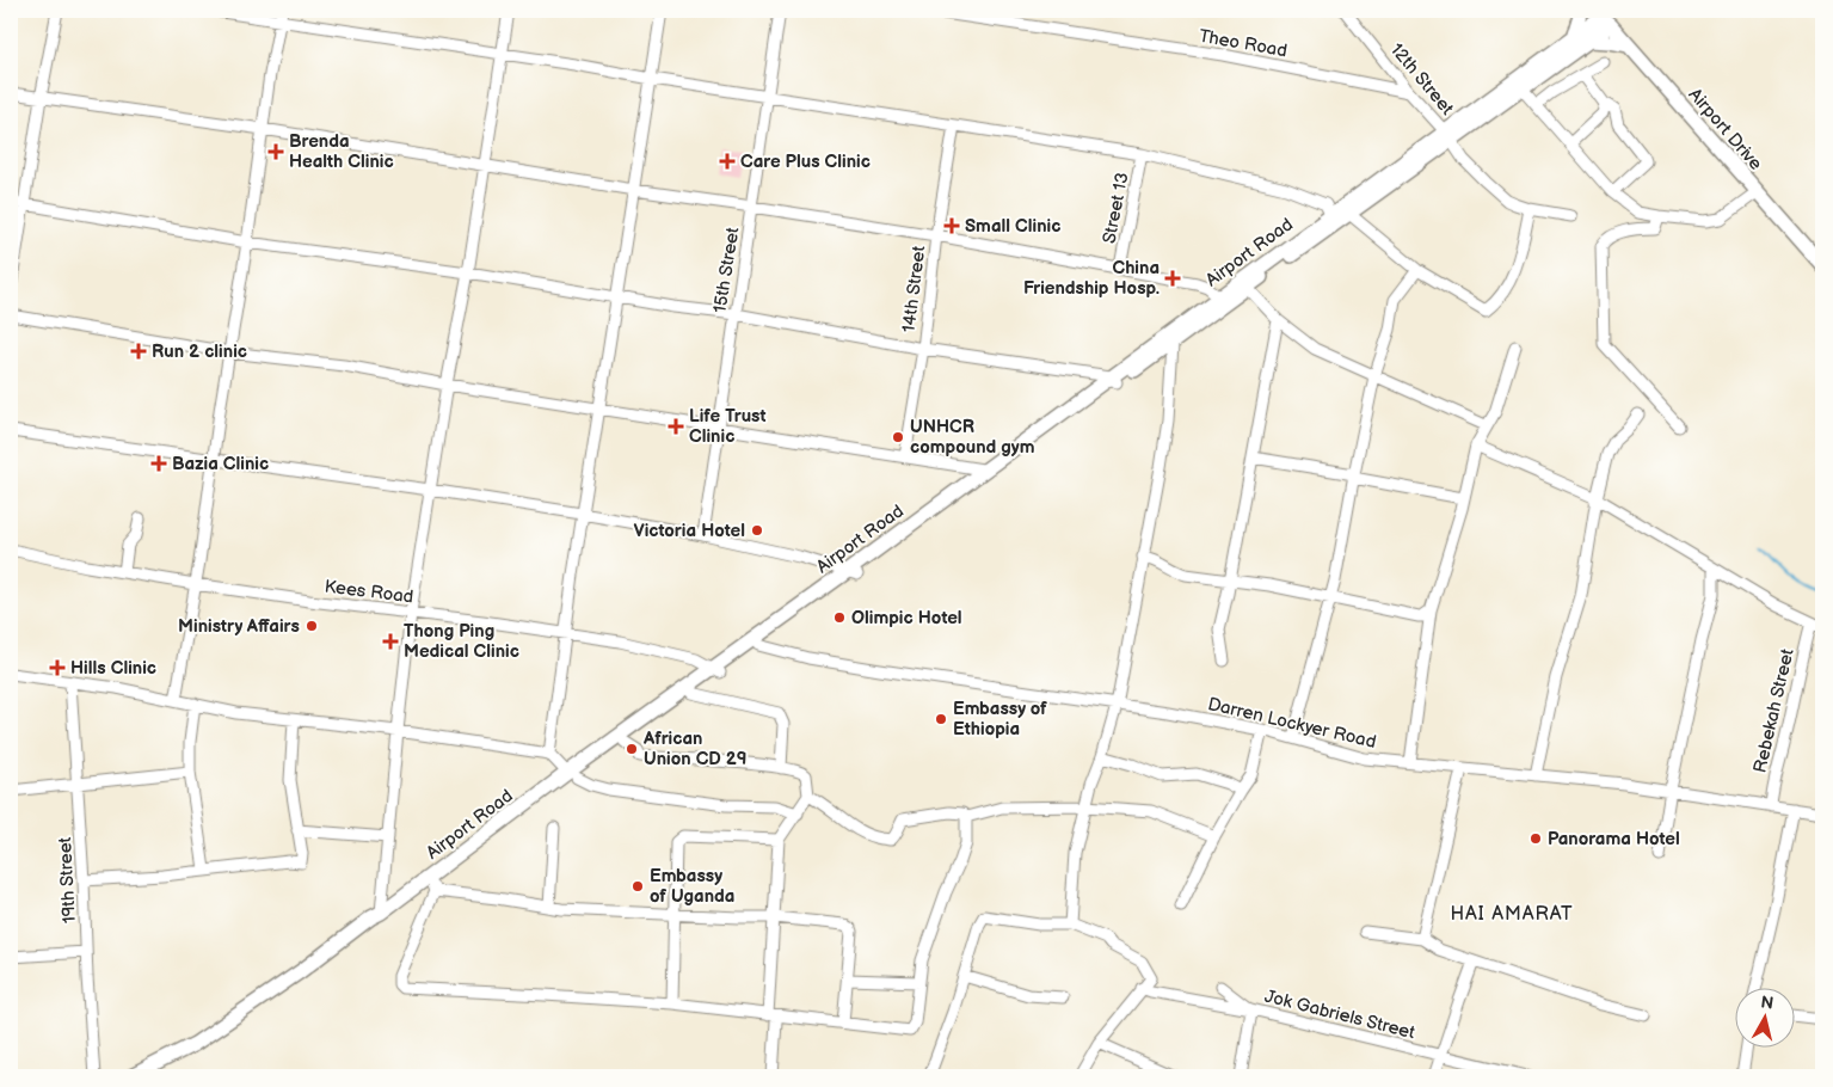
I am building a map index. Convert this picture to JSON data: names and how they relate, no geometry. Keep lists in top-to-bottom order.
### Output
{
  "streets": {
    "main road": ["Airport Drive", "Airport Road"],
    "street": [
      "Theo Road",
      "12th Street",
      "Street 13",
      "15th Street",
      "14th Street",
      "Kees Road",
      "Rebekah Street",
      "Darren Lockyer Road",
      "19th Street",
      "Jok Gabriels Street"
    ]
  },
  "crossings": [
    ["Theo Road", "12th Street"],
    ["12th Street", "Airport Road"],
    ["Airport Drive", "Airport Road"],
    ["Airport Road", "Kees Road"],
    ["Airport Road", "Darren Lockyer Road"],
    ["Rebekah Street", "Darren Lockyer Road"]
  ],
  "districts": ["HAI AMARAT"],
  "places": {
    "health": [
      "Brenda Health Clinic",
      "Care Plus Clinic",
      "Small Clinic",
      "China Friendship Hosp.",
      "Run 2 clinic",
      "Life Trust Clinic",
      "Bazia Clinic",
      "Thong Ping Medical Clinic",
      "Hills Clinic"
    ],
    "other": [
      "UNHCR compound gym",
      "Victoria Hotel",
      "Olimpic Hotel",
      "Ministry Affairs",
      "Embassy of Ethiopia",
      "African Union CD 29",
      "Panorama Hotel",
      "Embassy of Uganda"
    ]
  },
  "north": "top"
}
